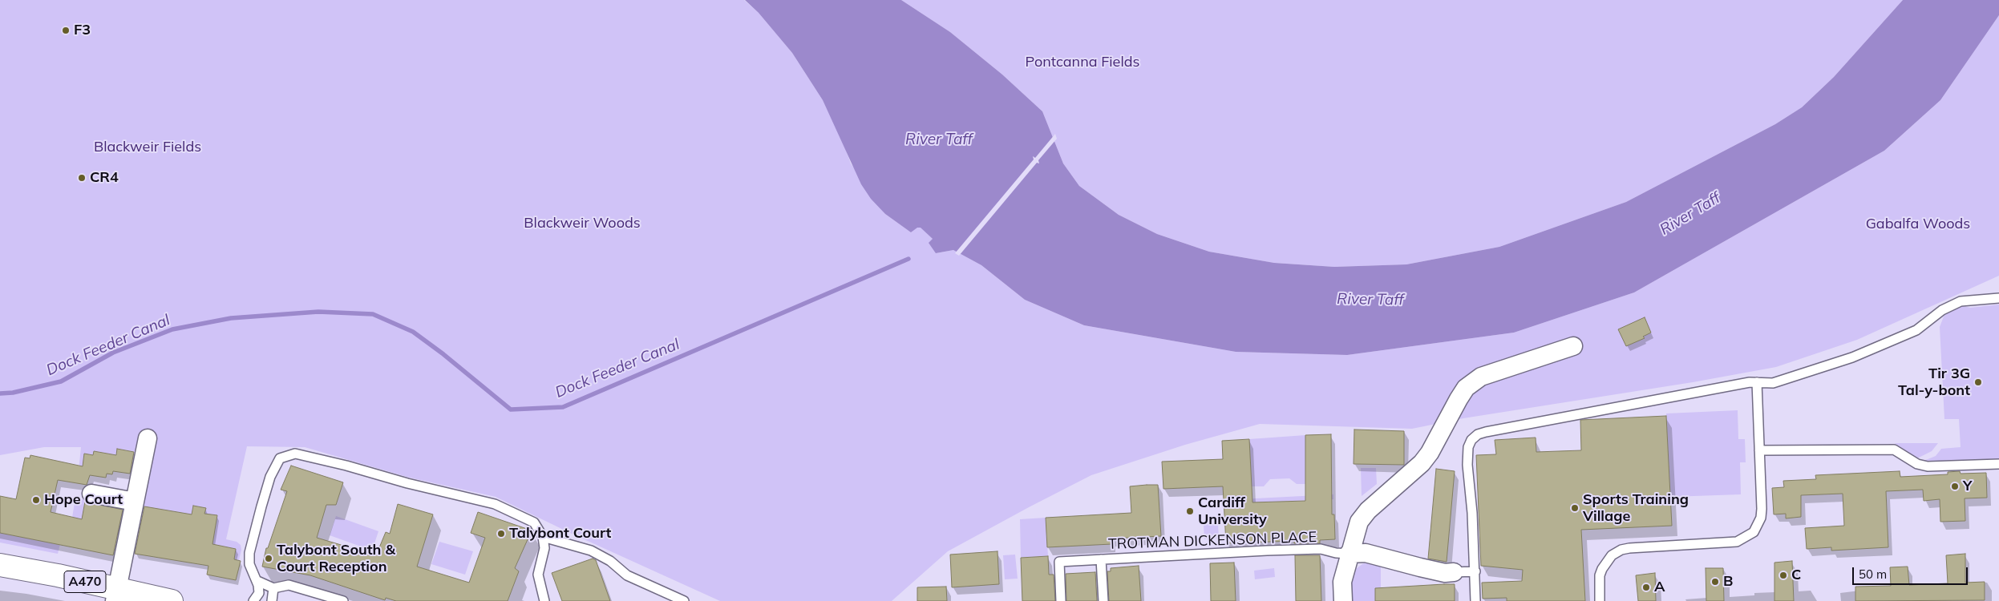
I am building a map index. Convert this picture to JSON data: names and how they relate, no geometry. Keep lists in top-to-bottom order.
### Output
{
  "streets": {
    "main road": ["A470"],
    "lane": ["TROTMAN DICKENSON PLACE"]
  },
  "water": ["River Taff", "Dock Feeder Canal"],
  "parks": [
    "Pontcanna Fields",
    "Blackweir Fields",
    "Blackweir Woods",
    "Gabalfa Woods"
  ],
  "places": [
    "F3",
    "CR4",
    "Tir 3G Tal-y-bont",
    "Y",
    "Hope Court",
    "Sports Training Village",
    "Cardiff University",
    "Talybont Court",
    "Talybont South & Court Reception",
    "C",
    "B",
    "A"
  ],
  "scale_bar": "50 m"
}
